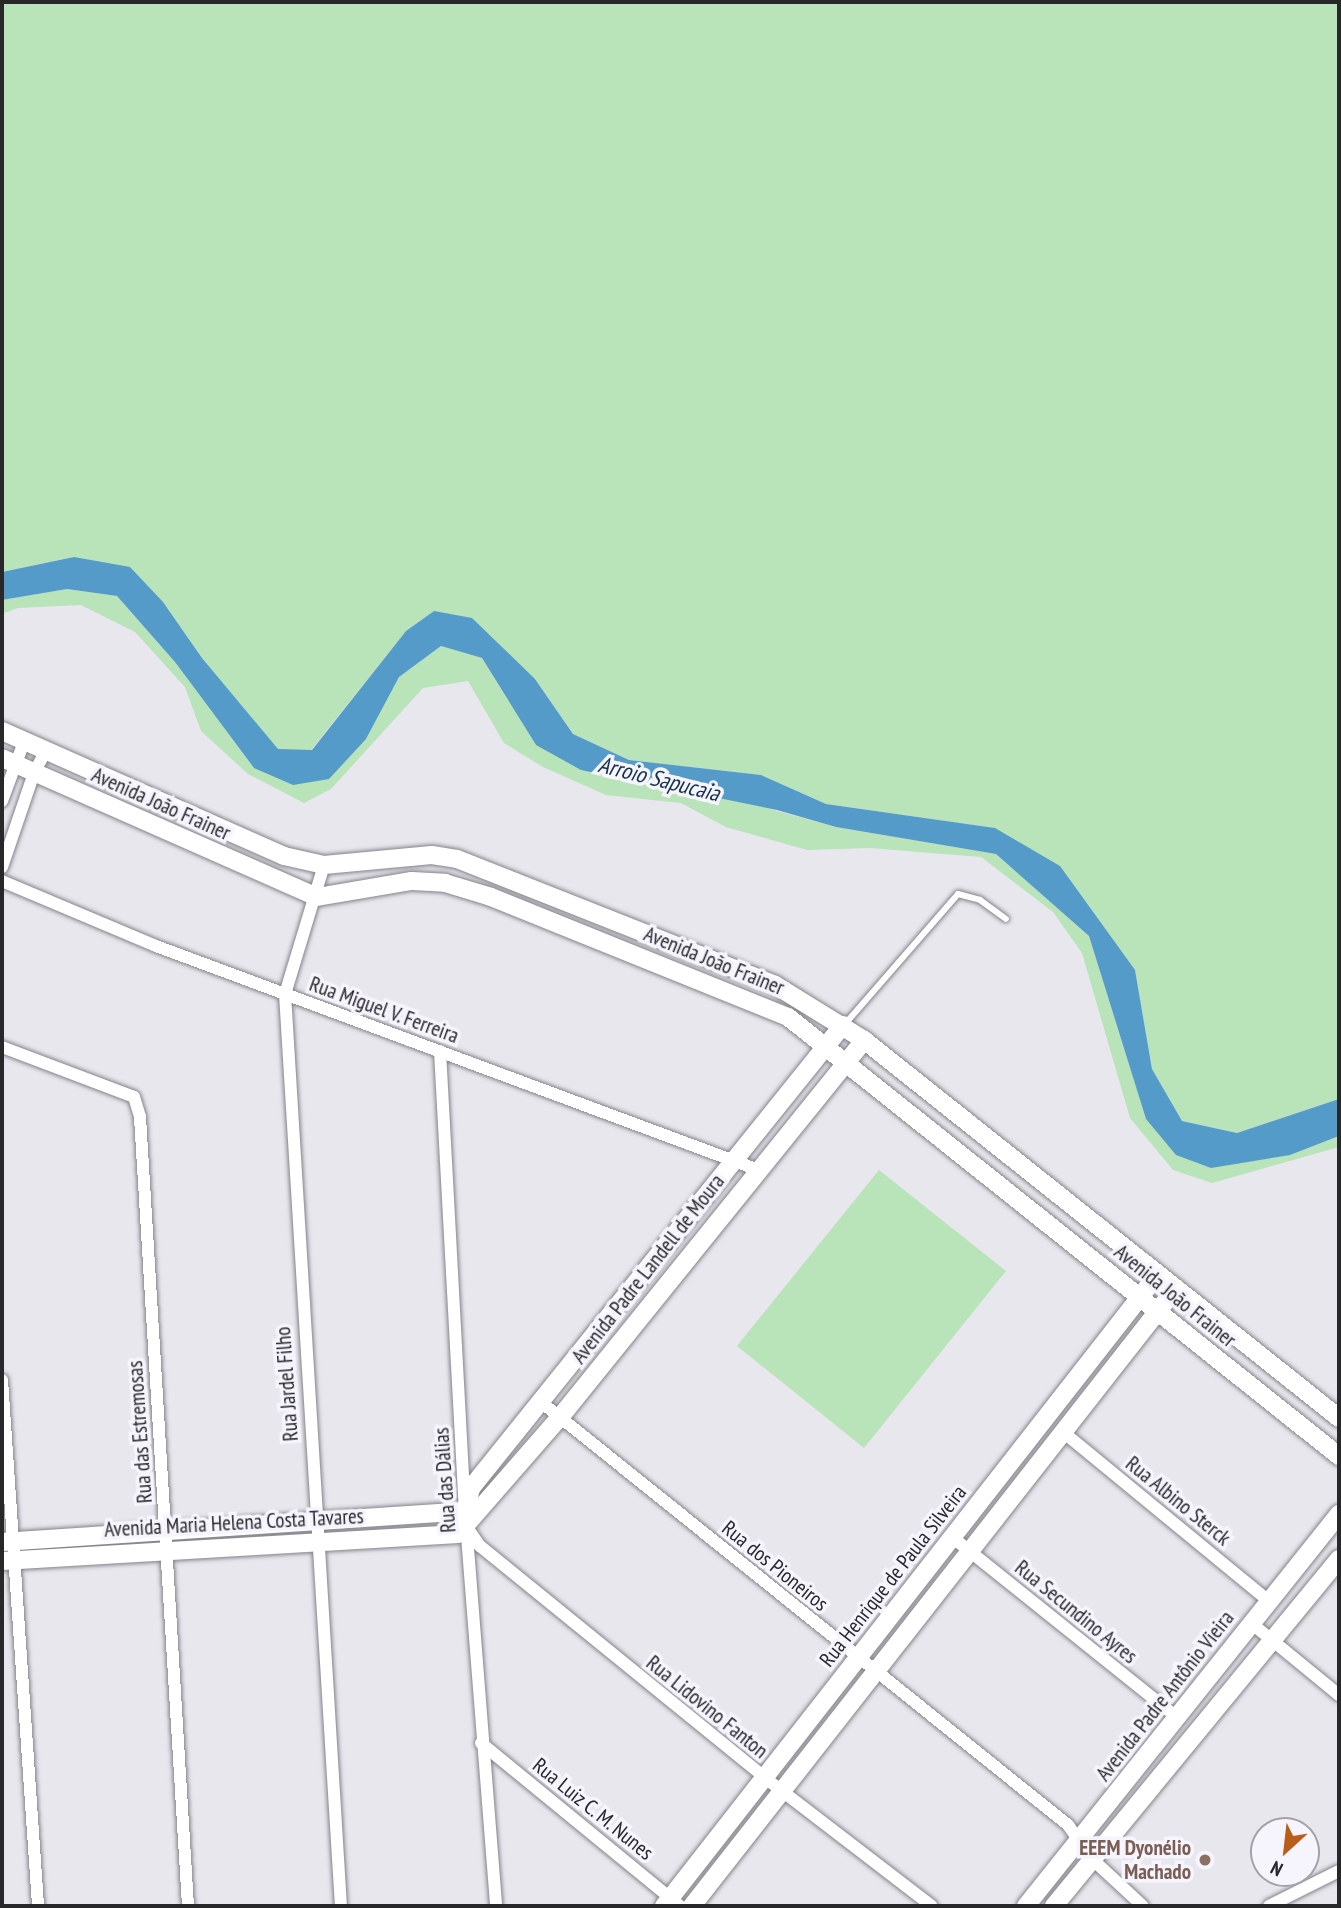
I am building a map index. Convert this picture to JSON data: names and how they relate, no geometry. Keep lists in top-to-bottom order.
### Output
{
  "streets": {
    "street": [
      "Avenida João Frainer",
      "Rua Miguel V. Ferreira",
      "Avenida Padre Landell de Moura",
      "Rua Jardel Filho",
      "Rua das Estremosas",
      "Rua das Dálias",
      "Rua Albino Sterck",
      "Avenida Maria Helena Costa Tavares",
      "Rua dos Pioneiros",
      "Rua Henrique de Paula Silveira",
      "Rua Secundino Ayres",
      "Avenida Padre Antônio Vieira",
      "Rua Lidovino Fanton",
      "Rua Luiz C. M. Nunes"
    ]
  },
  "crossings": [
    ["Avenida João Frainer", "Avenida Padre Landell de Moura"],
    ["Avenida João Frainer", "Rua Jardel Filho"],
    ["Avenida João Frainer", "Rua Henrique de Paula Silveira"],
    ["Rua Miguel V. Ferreira", "Avenida Padre Landell de Moura"],
    ["Rua Miguel V. Ferreira", "Rua Jardel Filho"],
    ["Rua Miguel V. Ferreira", "Rua das Dálias"],
    ["Avenida Padre Landell de Moura", "Rua das Dálias"],
    ["Avenida Padre Landell de Moura", "Avenida Maria Helena Costa Tavares"],
    ["Avenida Padre Landell de Moura", "Rua dos Pioneiros"],
    ["Avenida Padre Landell de Moura", "Rua Lidovino Fanton"],
    ["Rua Jardel Filho", "Avenida Maria Helena Costa Tavares"],
    ["Rua das Estremosas", "Avenida Maria Helena Costa Tavares"],
    ["Rua das Dálias", "Avenida Maria Helena Costa Tavares"],
    ["Rua das Dálias", "Rua Lidovino Fanton"],
    ["Rua das Dálias", "Rua Luiz C. M. Nunes"],
    ["Rua Albino Sterck", "Rua Henrique de Paula Silveira"],
    ["Rua Albino Sterck", "Avenida Padre Antônio Vieira"],
    ["Avenida Maria Helena Costa Tavares", "Rua Lidovino Fanton"],
    ["Rua dos Pioneiros", "Rua Henrique de Paula Silveira"],
    ["Rua dos Pioneiros", "Avenida Padre Antônio Vieira"],
    ["Rua Henrique de Paula Silveira", "Rua Secundino Ayres"],
    ["Rua Henrique de Paula Silveira", "Rua Lidovino Fanton"],
    ["Rua Henrique de Paula Silveira", "Rua Luiz C. M. Nunes"],
    ["Rua Secundino Ayres", "Avenida Padre Antônio Vieira"]
  ],
  "water": ["Arroio Sapucaia"],
  "places": ["EEEM Dyonélio Machado"],
  "north": "bottom left"
}
